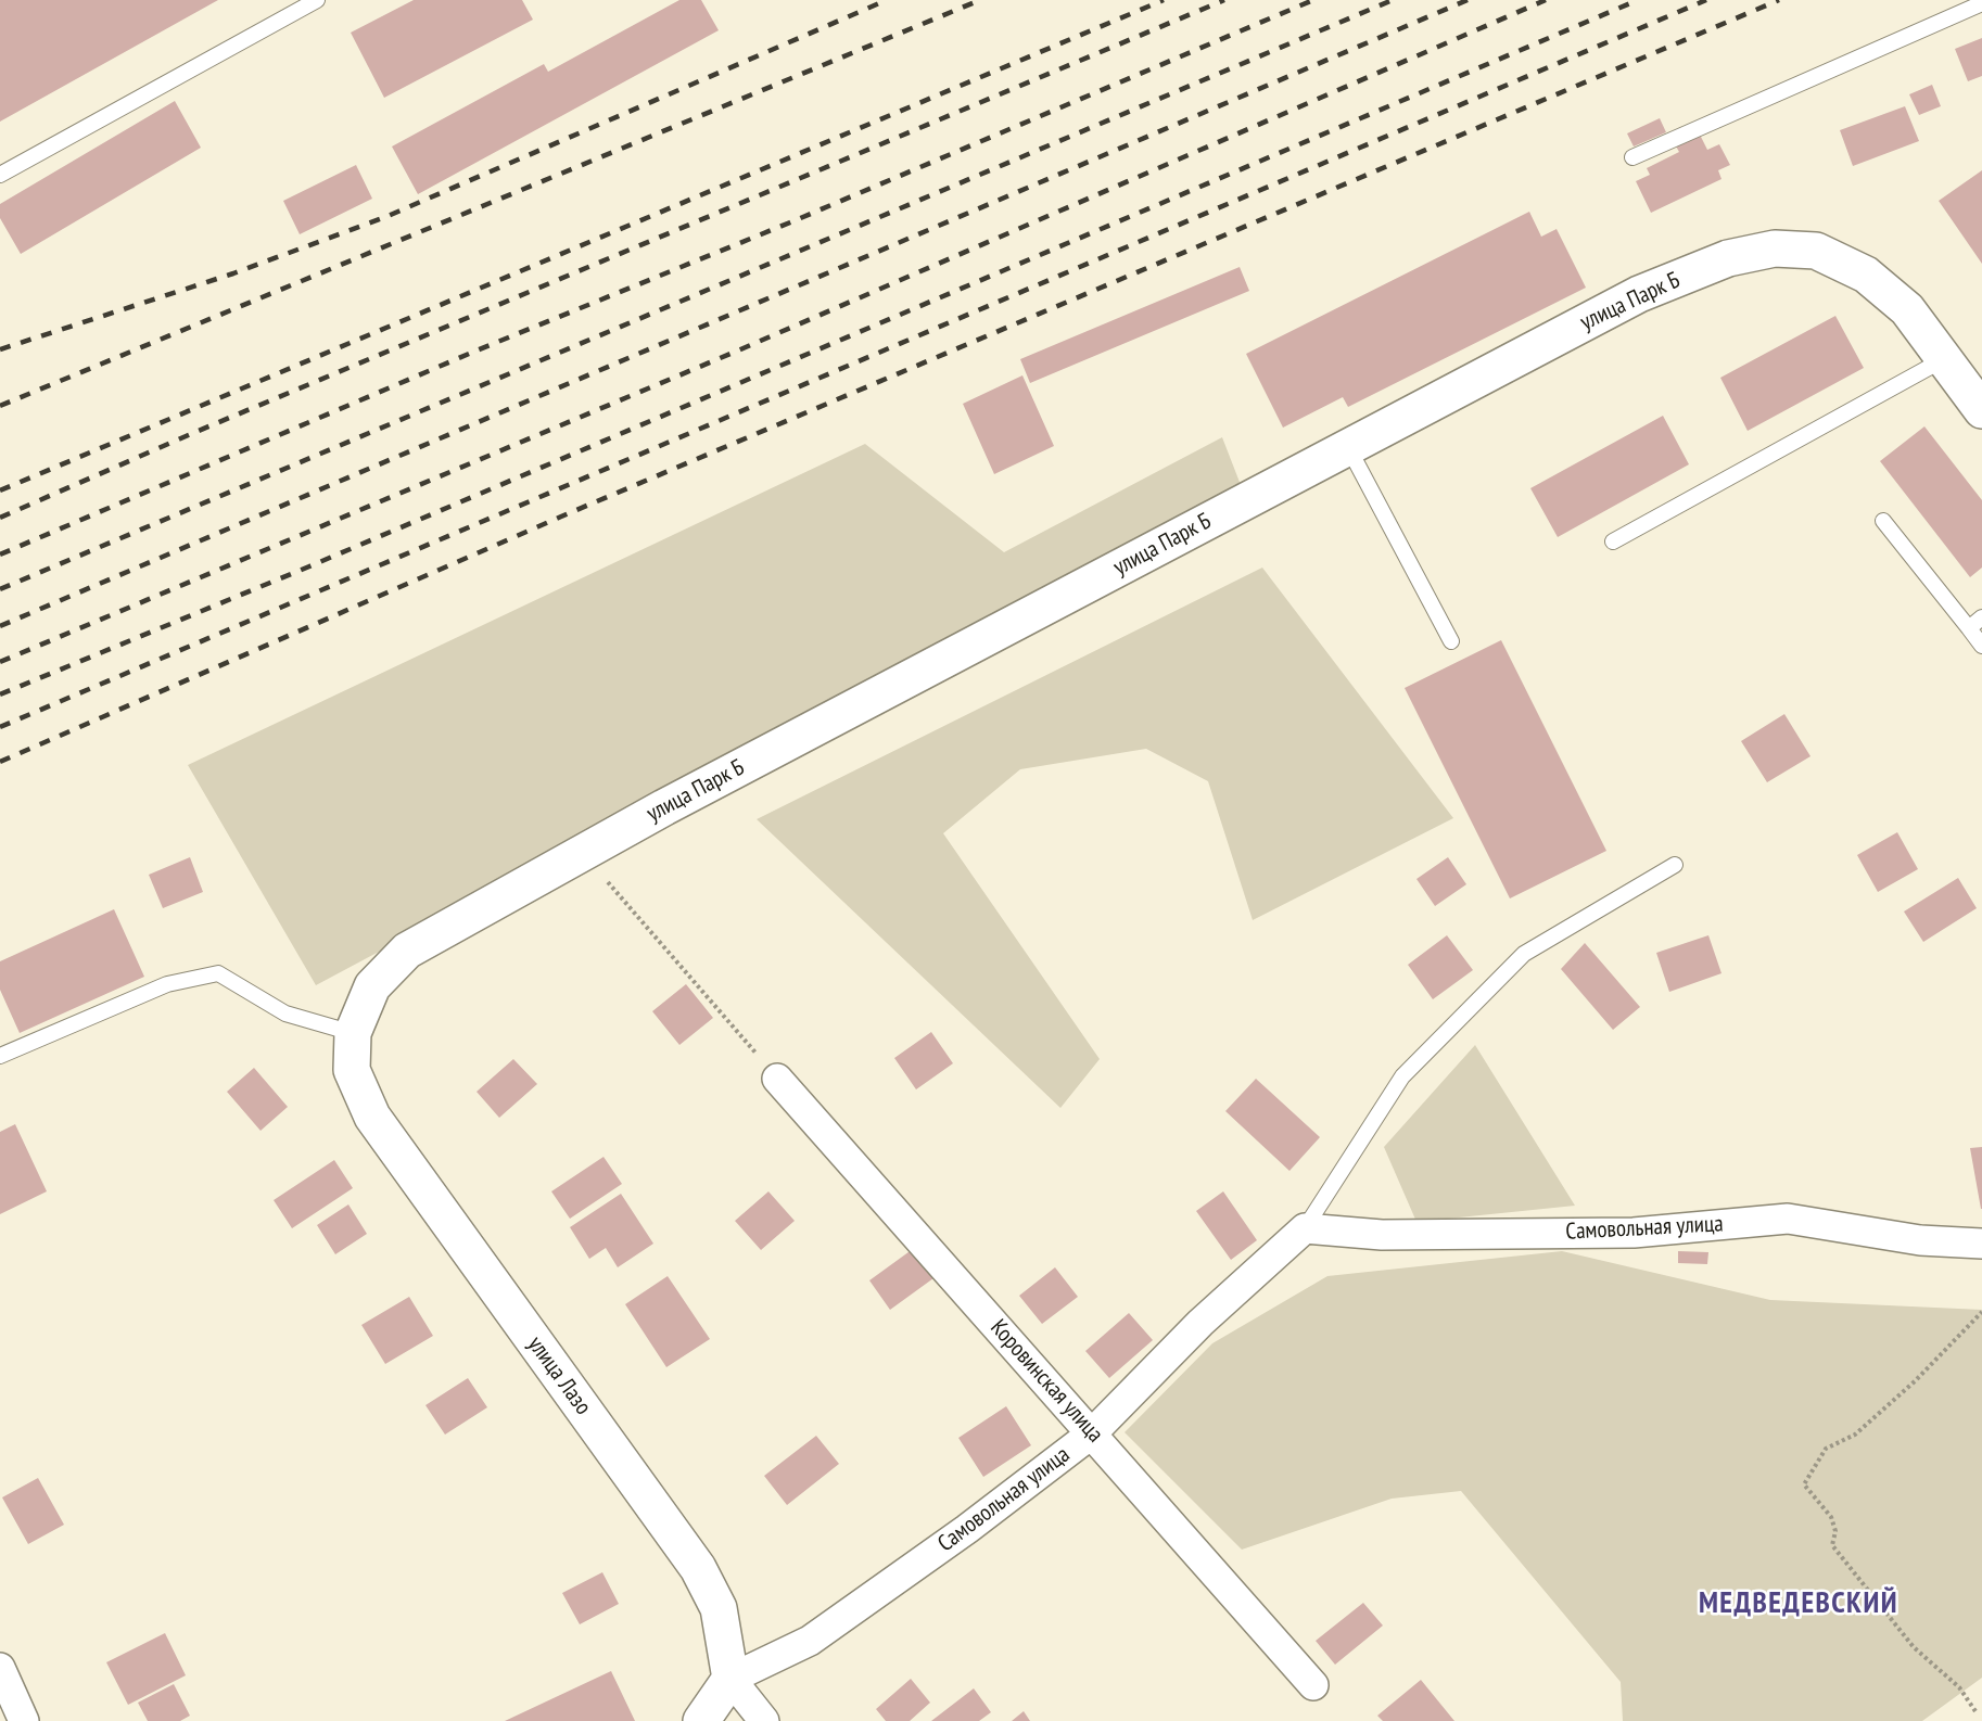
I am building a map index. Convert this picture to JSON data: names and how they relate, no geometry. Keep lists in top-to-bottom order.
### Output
{
  "streets": {
    "street": [
      "улица Парк Б",
      "Самовольная улица",
      "улица Лазо",
      "Коровинская улица"
    ]
  },
  "crossings": [
    ["улица Парк Б", "улица Лазо"],
    ["Самовольная улица", "улица Лазо"],
    ["Самовольная улица", "Коровинская улица"]
  ],
  "districts": ["МЕДВЕДЕВСКИЙ"]
}
